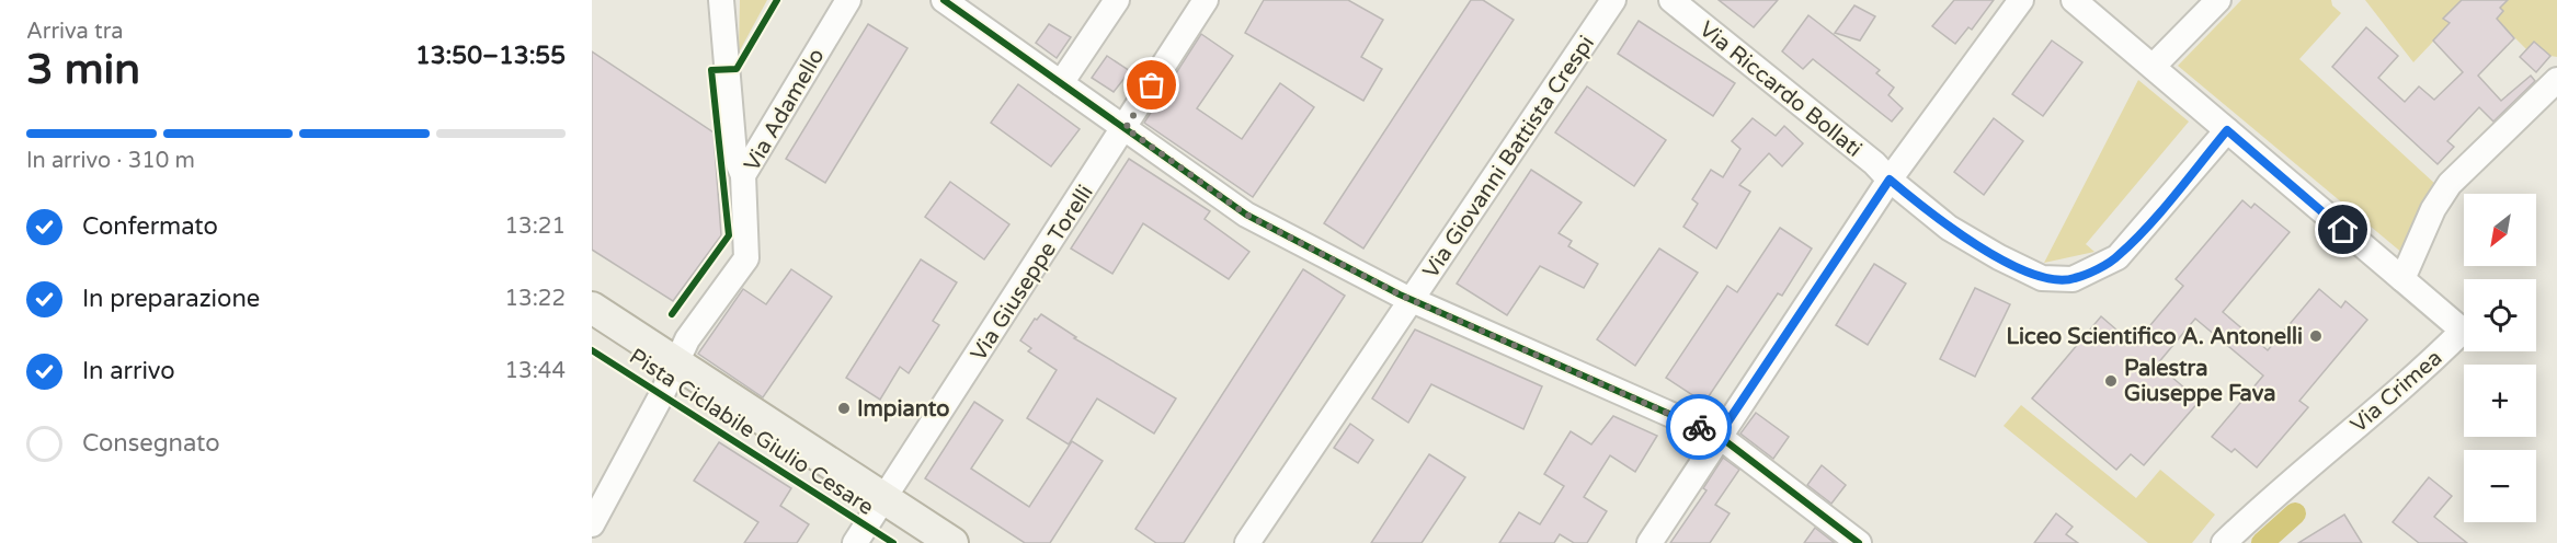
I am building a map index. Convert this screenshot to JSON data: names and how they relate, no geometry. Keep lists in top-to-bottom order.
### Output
{
  "streets": {
    "street": [
      "Via Riccardo Bollati",
      "Via Adamello",
      "Via Giovanni Battista Crespi",
      "Via Giuseppe Torelli",
      "Via Crimea"
    ],
    "cycle path": ["Pista Ciclabile Giulio Cesare"]
  },
  "places": ["Liceo Scientifico A. Antonelli", "Palestra Giuseppe Fava", "Impianto"],
  "north": "bottom left",
  "page": {
    "heading": ["3 min", "Arriva tra", "13:50–13:55"],
    "bar": "In arrivo · 310 m",
    "list": [
      ["Confermato", "13:21"],
      ["In preparazione", "13:22"],
      ["In arrivo", "13:44"],
      "Consegnato"
    ],
    "map_buttons": ["+", "−"]
  }
}
